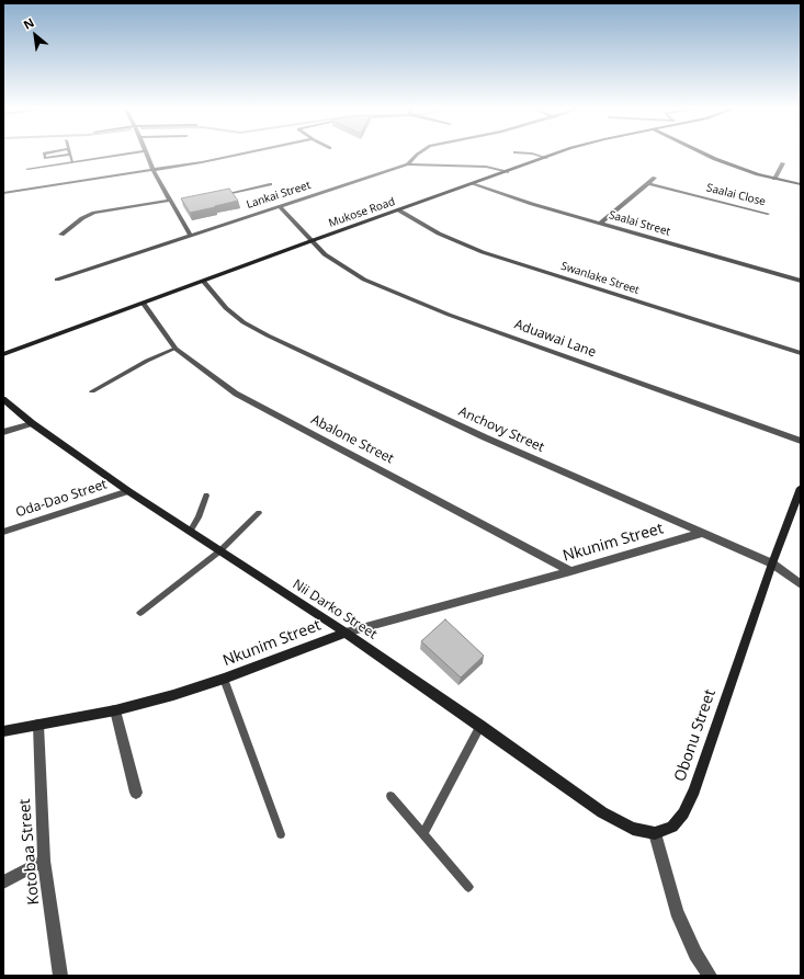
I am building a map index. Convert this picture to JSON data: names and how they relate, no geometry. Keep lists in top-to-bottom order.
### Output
{
  "streets": {
    "street": [
      "Lankai Street",
      "Saalai Close",
      "Mukose Road",
      "Saalai Street",
      "Swanlake Street",
      "Aduawai Lane",
      "Anchovy Street",
      "Abalone Street",
      "Oda-Dao Street",
      "Nkunim Street",
      "Nii Darko Street",
      "Obonu Street",
      "Kotobaa Street"
    ]
  },
  "crossings": [
    ["Lankai Street", "Aduawai Lane"],
    ["Mukose Road", "Saalai Street"],
    ["Mukose Road", "Swanlake Street"],
    ["Mukose Road", "Aduawai Lane"],
    ["Mukose Road", "Anchovy Street"],
    ["Mukose Road", "Abalone Street"],
    ["Anchovy Street", "Nkunim Street"],
    ["Anchovy Street", "Obonu Street"],
    ["Abalone Street", "Nkunim Street"],
    ["Oda-Dao Street", "Nii Darko Street"],
    ["Nkunim Street", "Nii Darko Street"],
    ["Nkunim Street", "Kotobaa Street"],
    ["Nii Darko Street", "Obonu Street"]
  ],
  "north": "top left"
}
